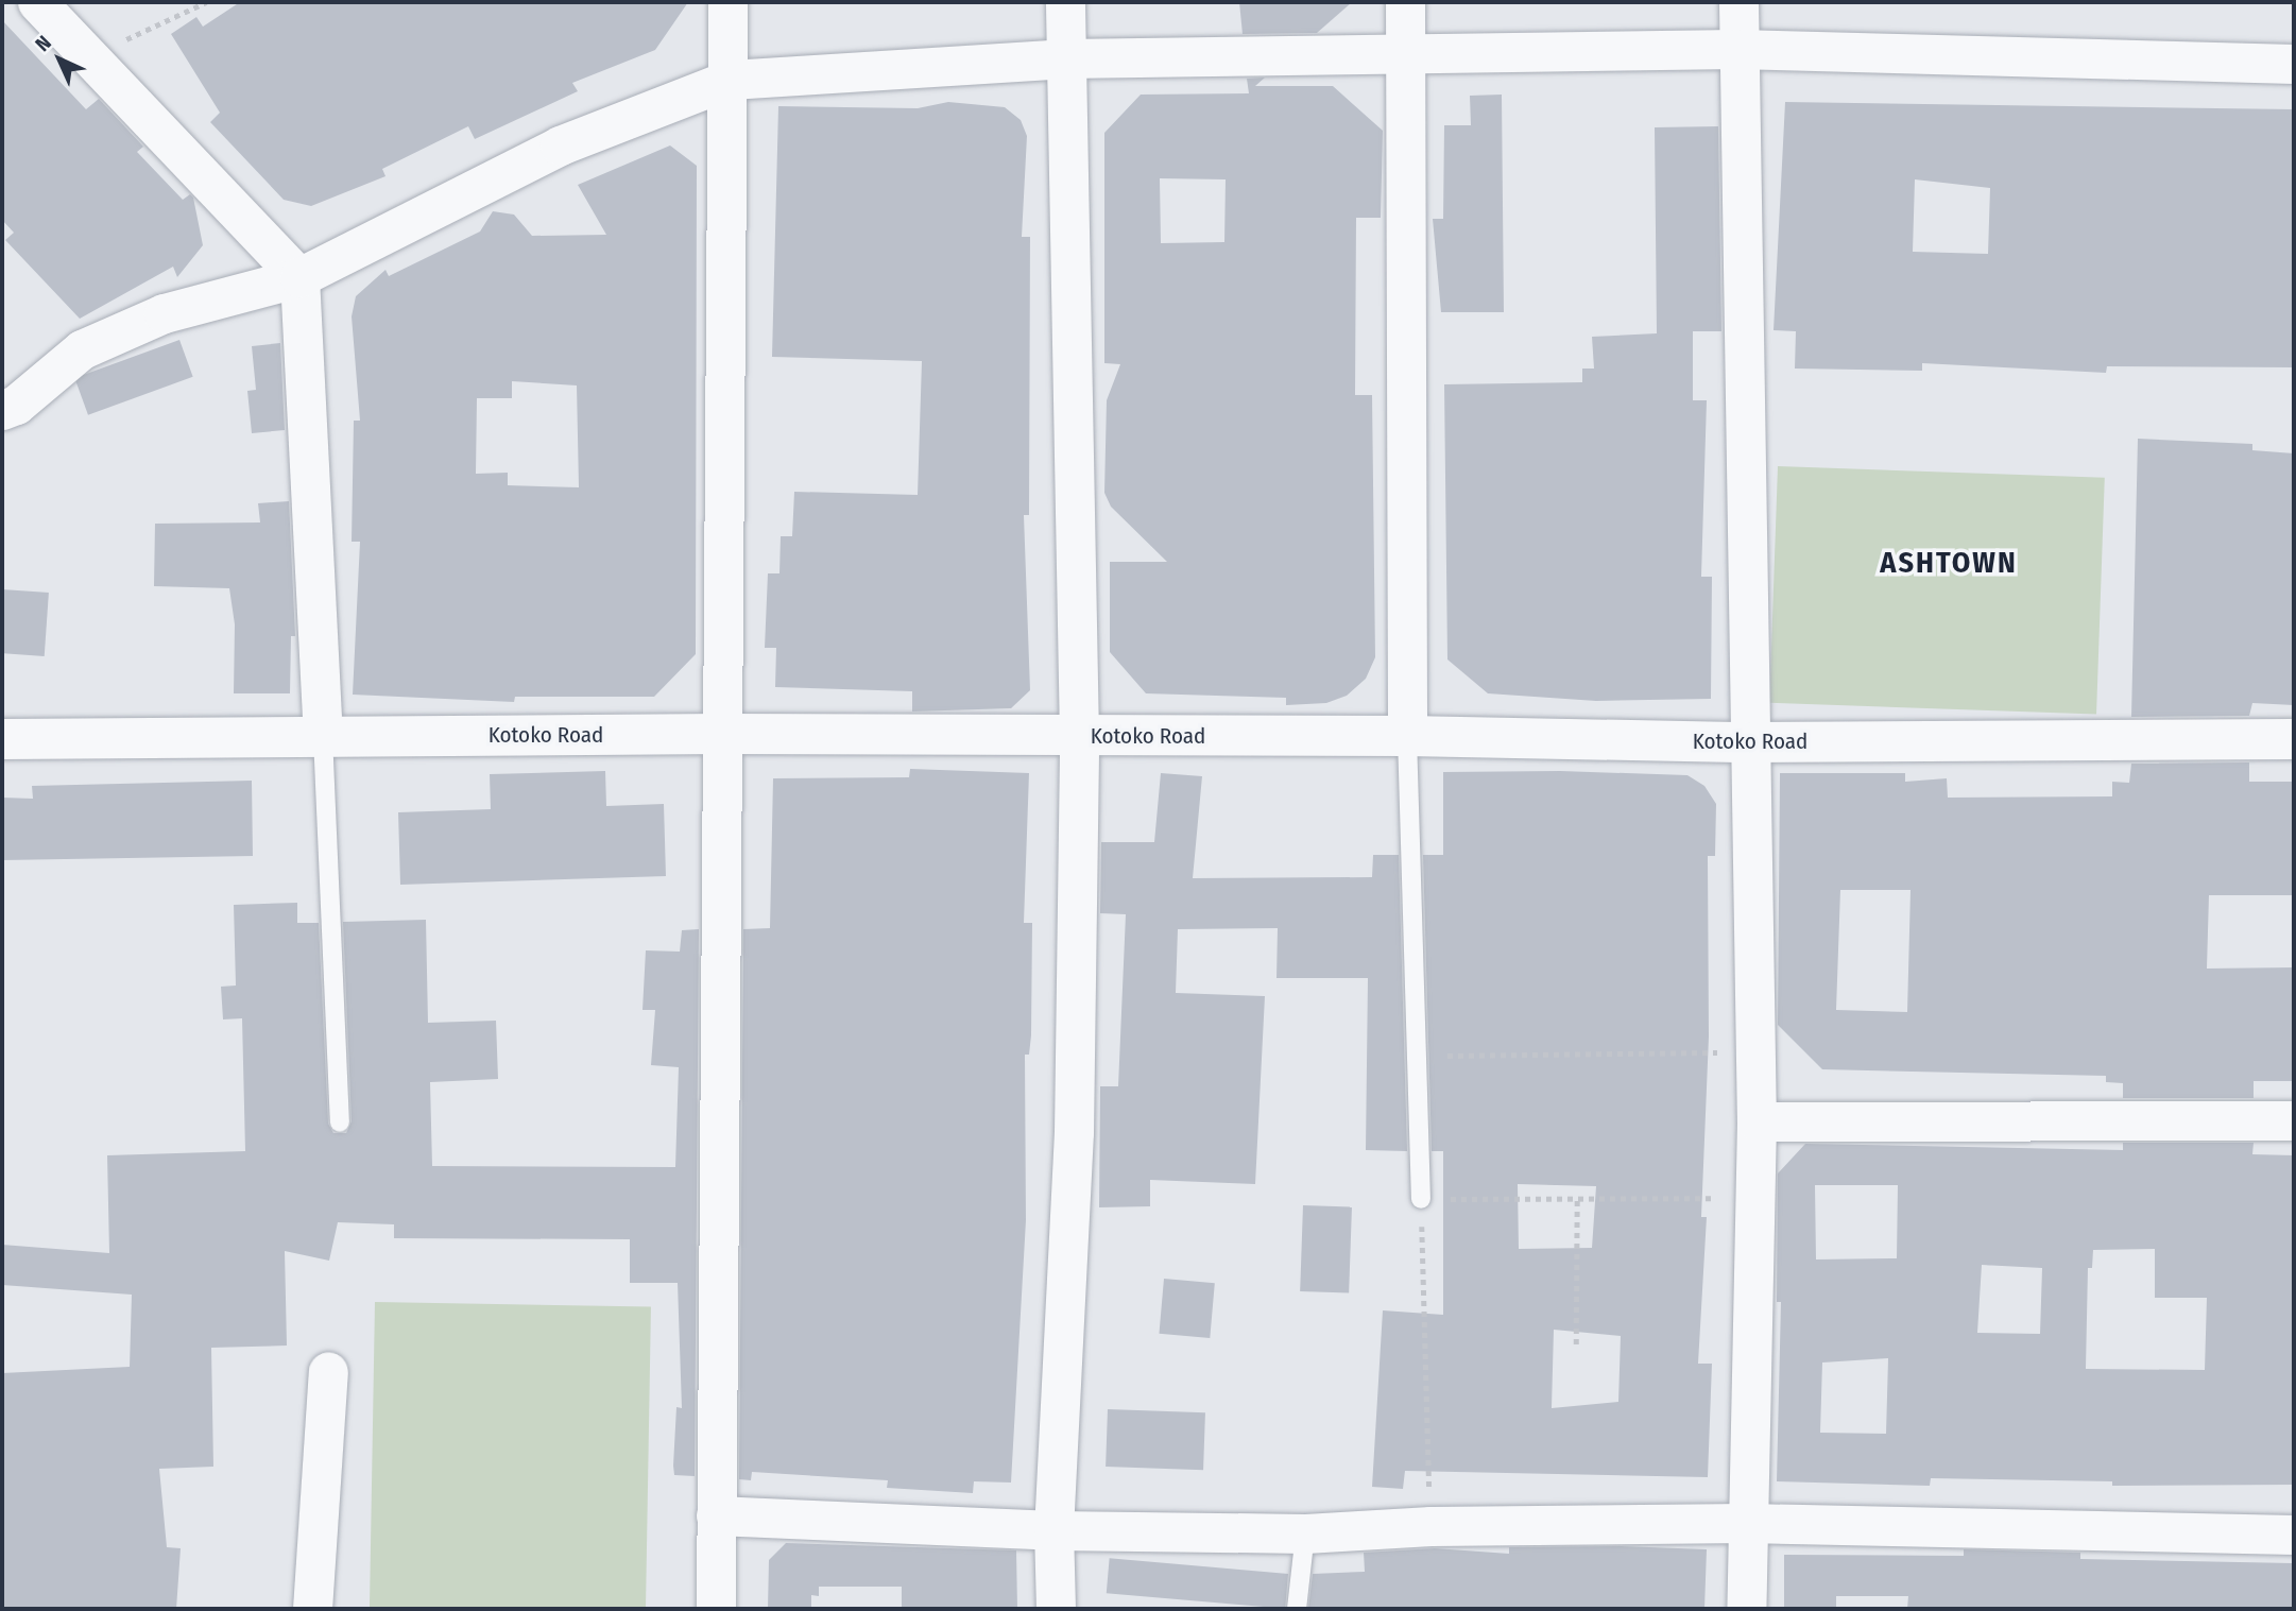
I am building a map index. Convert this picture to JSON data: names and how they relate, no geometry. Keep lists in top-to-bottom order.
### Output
{
  "streets": {
    "street": ["Kotoko Road"]
  },
  "districts": ["ASHTOWN"],
  "north": "top left"
}
